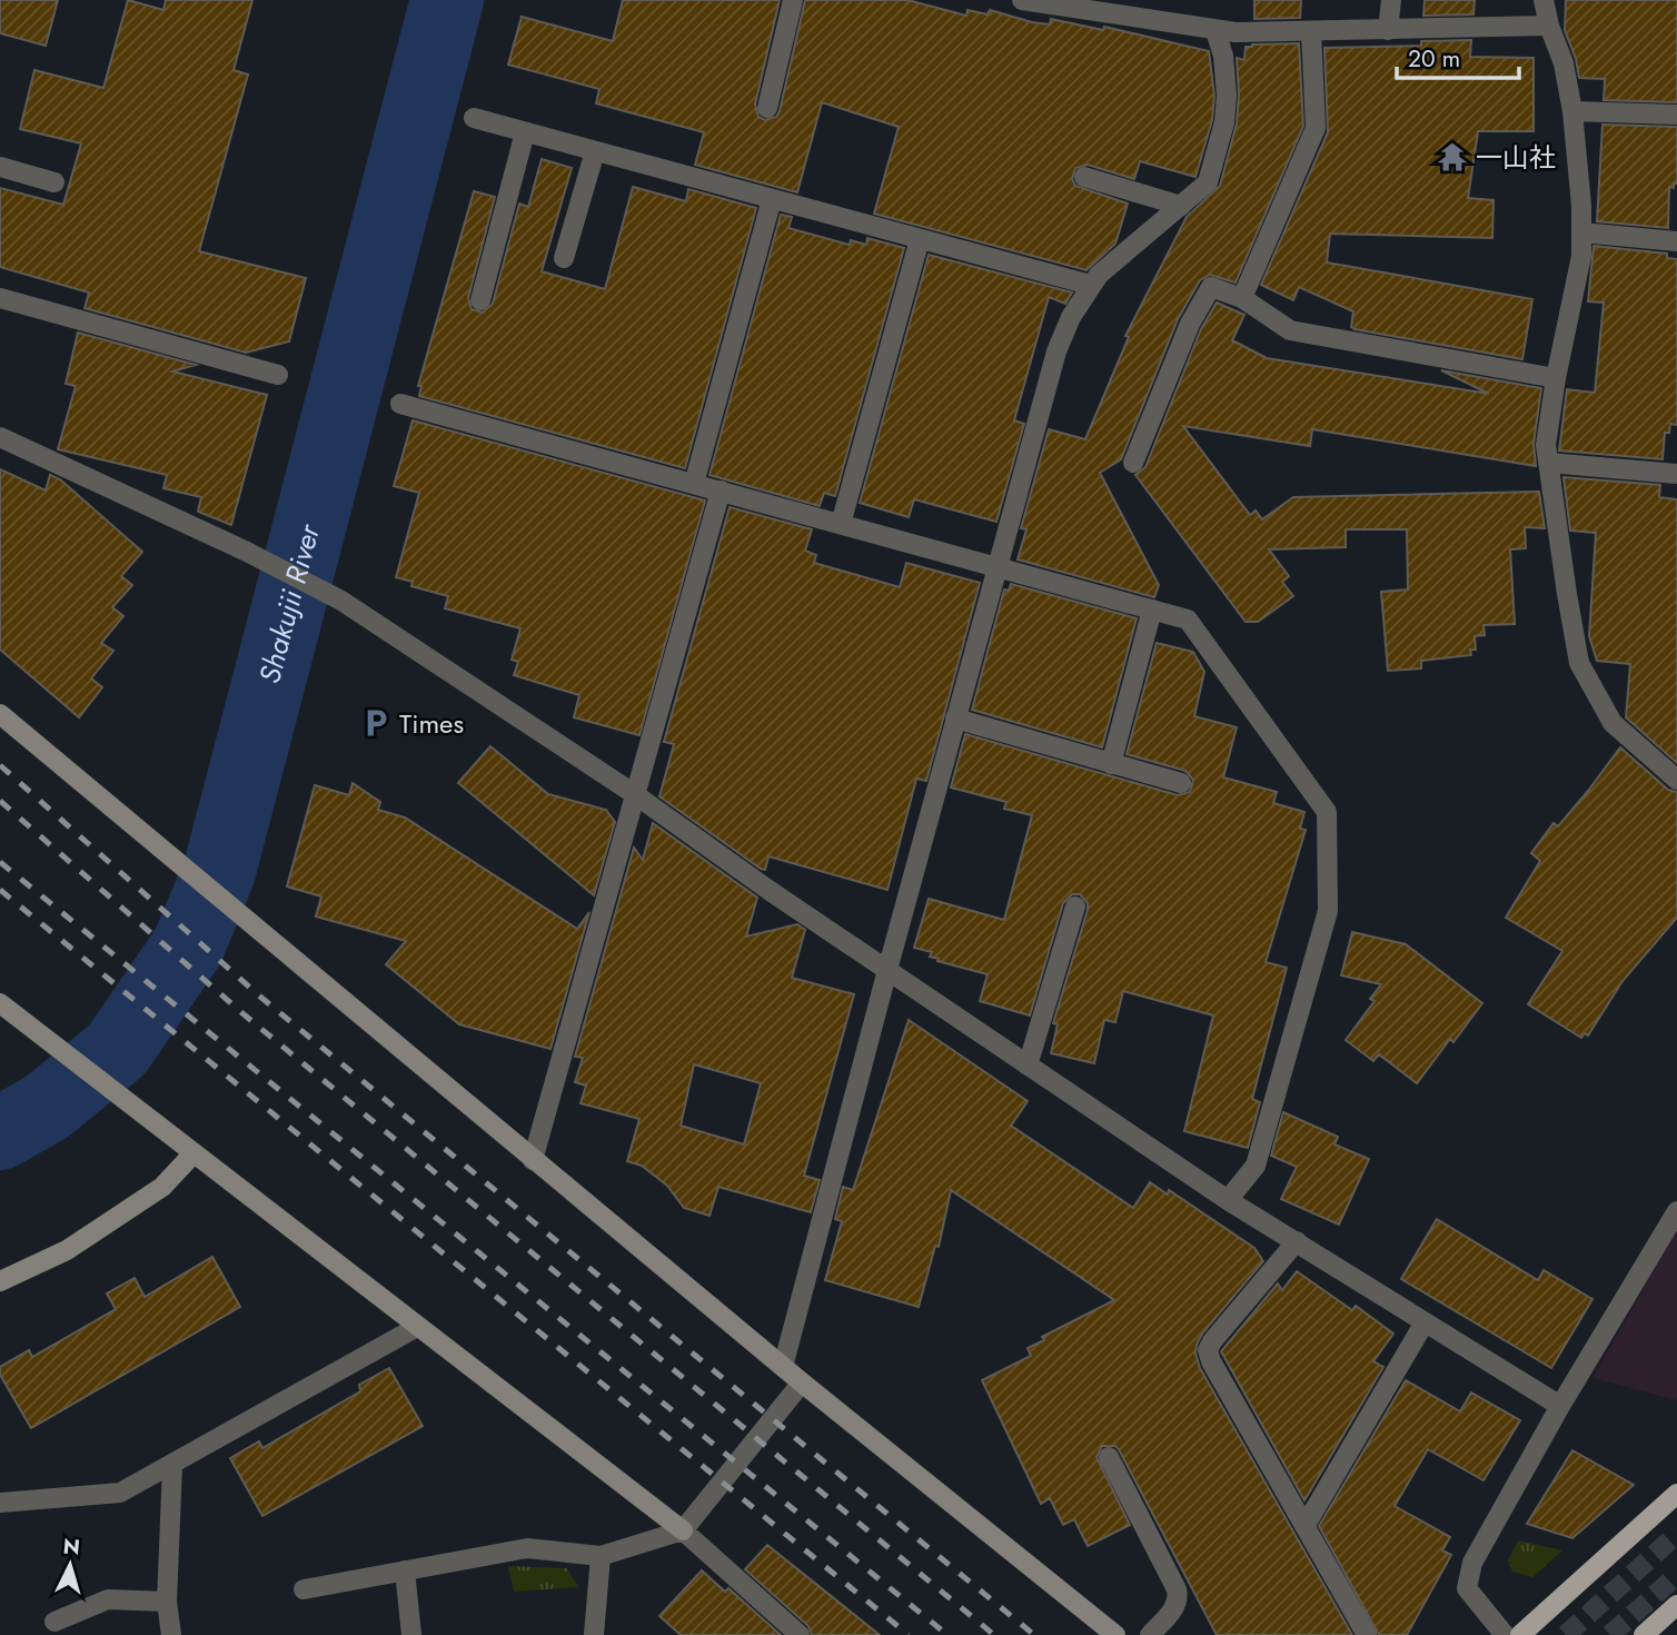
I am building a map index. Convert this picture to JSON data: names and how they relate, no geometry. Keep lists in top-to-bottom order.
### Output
{
  "water": ["Shakujii River"],
  "places": {
    "temple": ["一山社"],
    "parking": ["Times"]
  },
  "scale_bar": "20 m",
  "north": "top"
}
